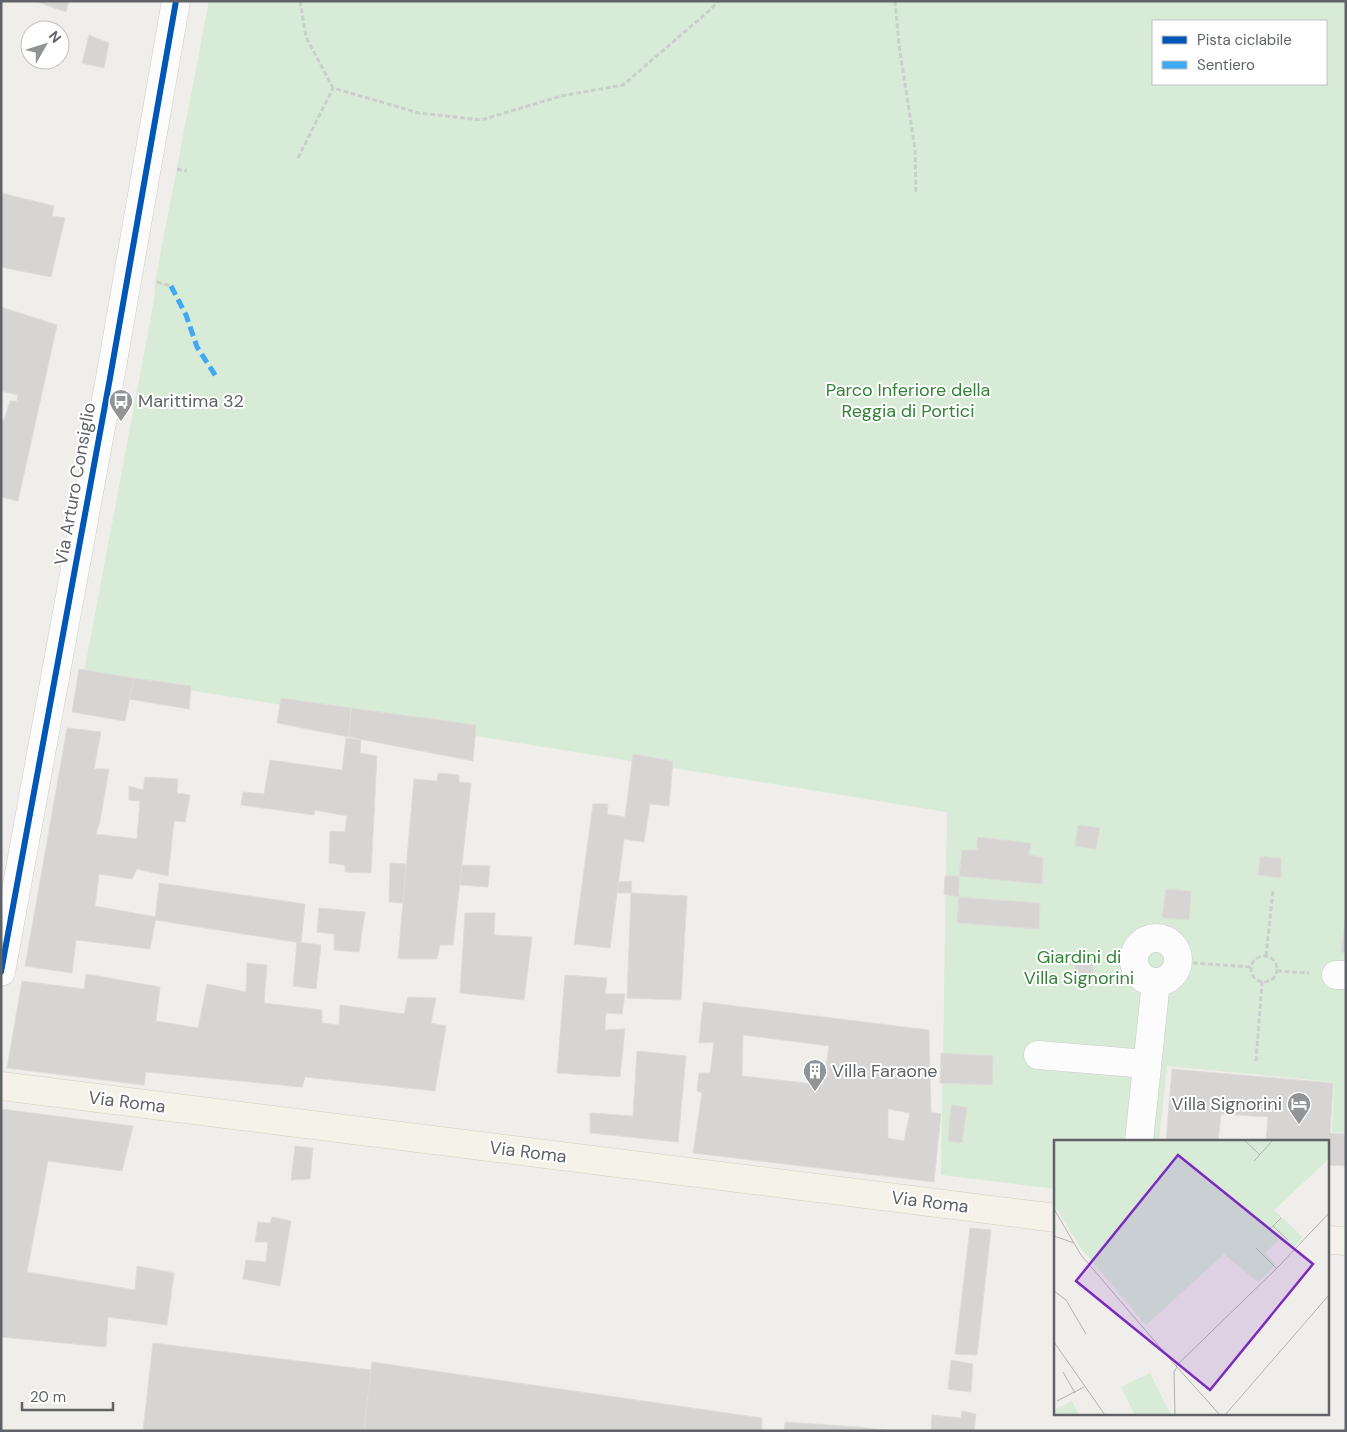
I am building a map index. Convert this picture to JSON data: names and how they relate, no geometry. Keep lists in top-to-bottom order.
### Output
{
  "streets": {
    "main road": ["Via Roma"],
    "street": ["Via Arturo Consiglio"]
  },
  "parks": ["Parco Inferiore della Reggia di Portici", "Giardini di Villa Signorini"],
  "places": {
    "bus stop": ["Marittima 32"],
    "building": ["Villa Faraone"],
    "hotel": ["Villa Signorini"]
  },
  "legend": ["Pista ciclabile", "Sentiero"],
  "scale_bar": "20 m",
  "north": "top right"
}
